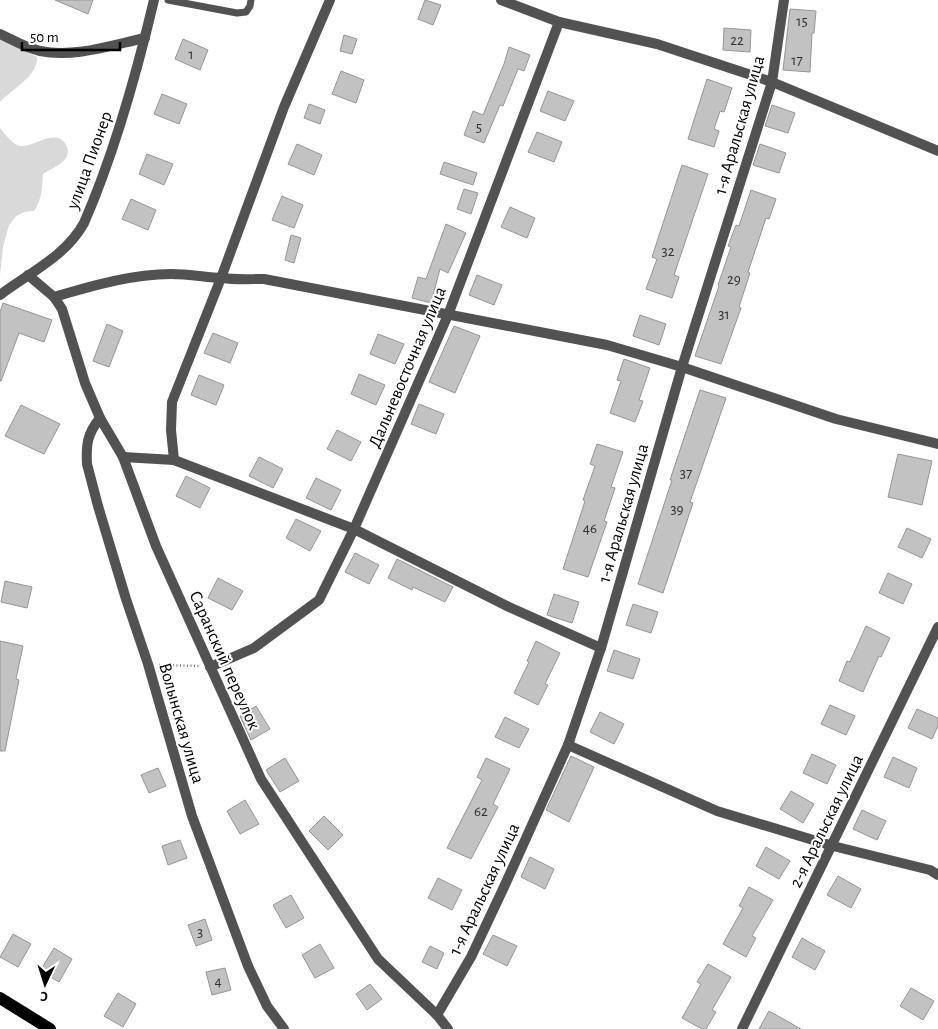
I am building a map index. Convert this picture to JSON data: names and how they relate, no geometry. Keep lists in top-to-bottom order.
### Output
{
  "streets": {
    "street": [
      "1-я Аральская улица",
      "улица Пионер",
      "Дальневосточная улица",
      "Саранский переулок",
      "Волынская улица",
      "2-я Аральская улица"
    ]
  },
  "crossings": [
    ["1-я Аральская улица", "Саранский переулок"],
    ["улица Пионер", "Саранский переулок"],
    ["Дальневосточная улица", "Саранский переулок"],
    ["Саранский переулок", "Волынская улица"]
  ],
  "house_numbers": [
    "15",
    "22",
    "1",
    "17",
    "5",
    "32",
    "29",
    "31",
    "37",
    "39",
    "46",
    "62",
    "3",
    "4"
  ],
  "scale_bar": "50 m",
  "north": "bottom"
}
